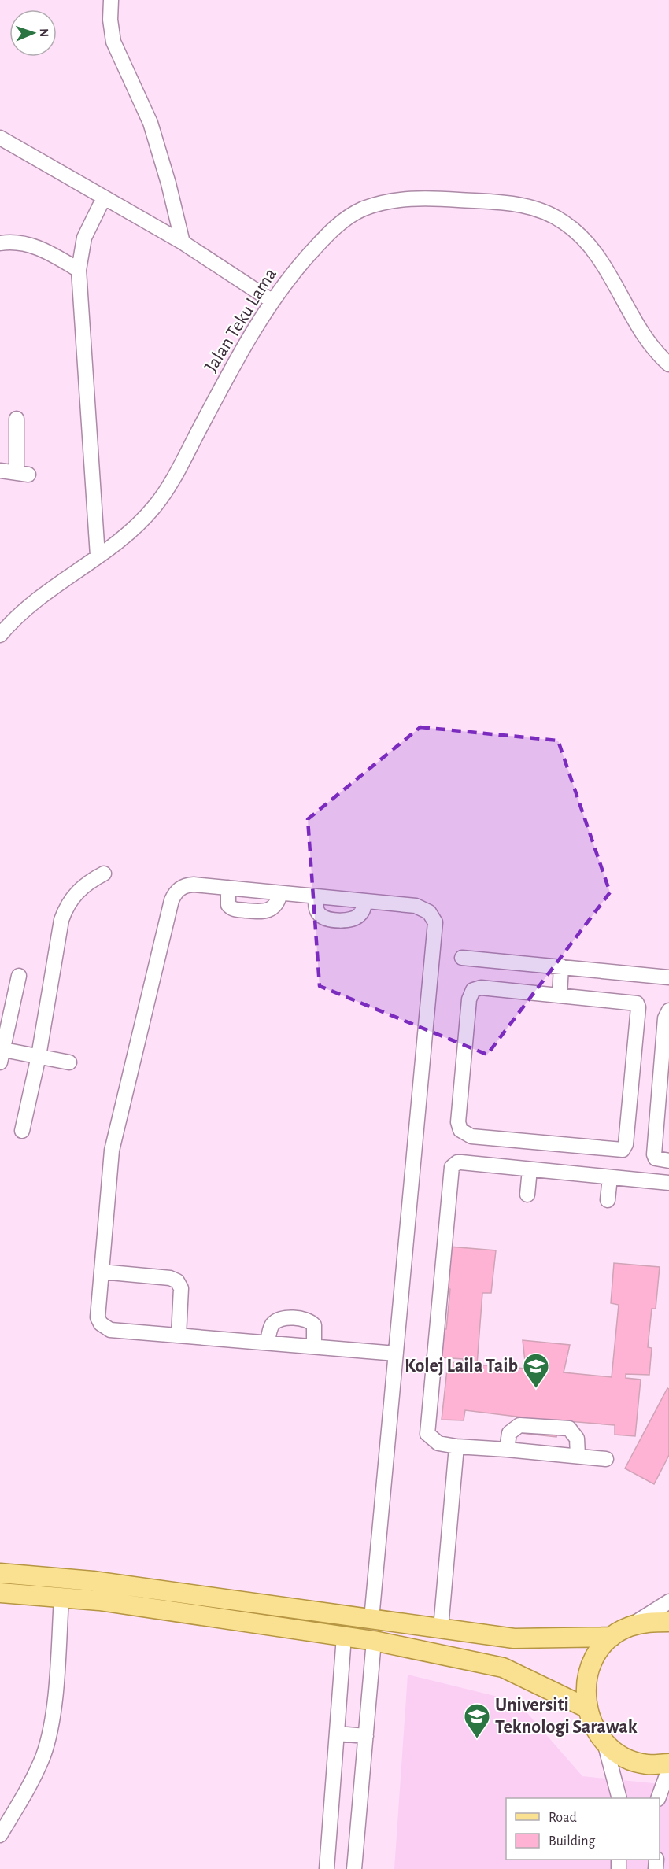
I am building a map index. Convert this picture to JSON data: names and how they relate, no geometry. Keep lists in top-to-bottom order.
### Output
{
  "streets": {
    "street": ["Jalan Teku Lama"]
  },
  "places": {
    "school or university": ["Kolej Laila Taib", "Universiti Teknologi Sarawak"]
  },
  "legend": ["Road", "Building"],
  "north": "right"
}
